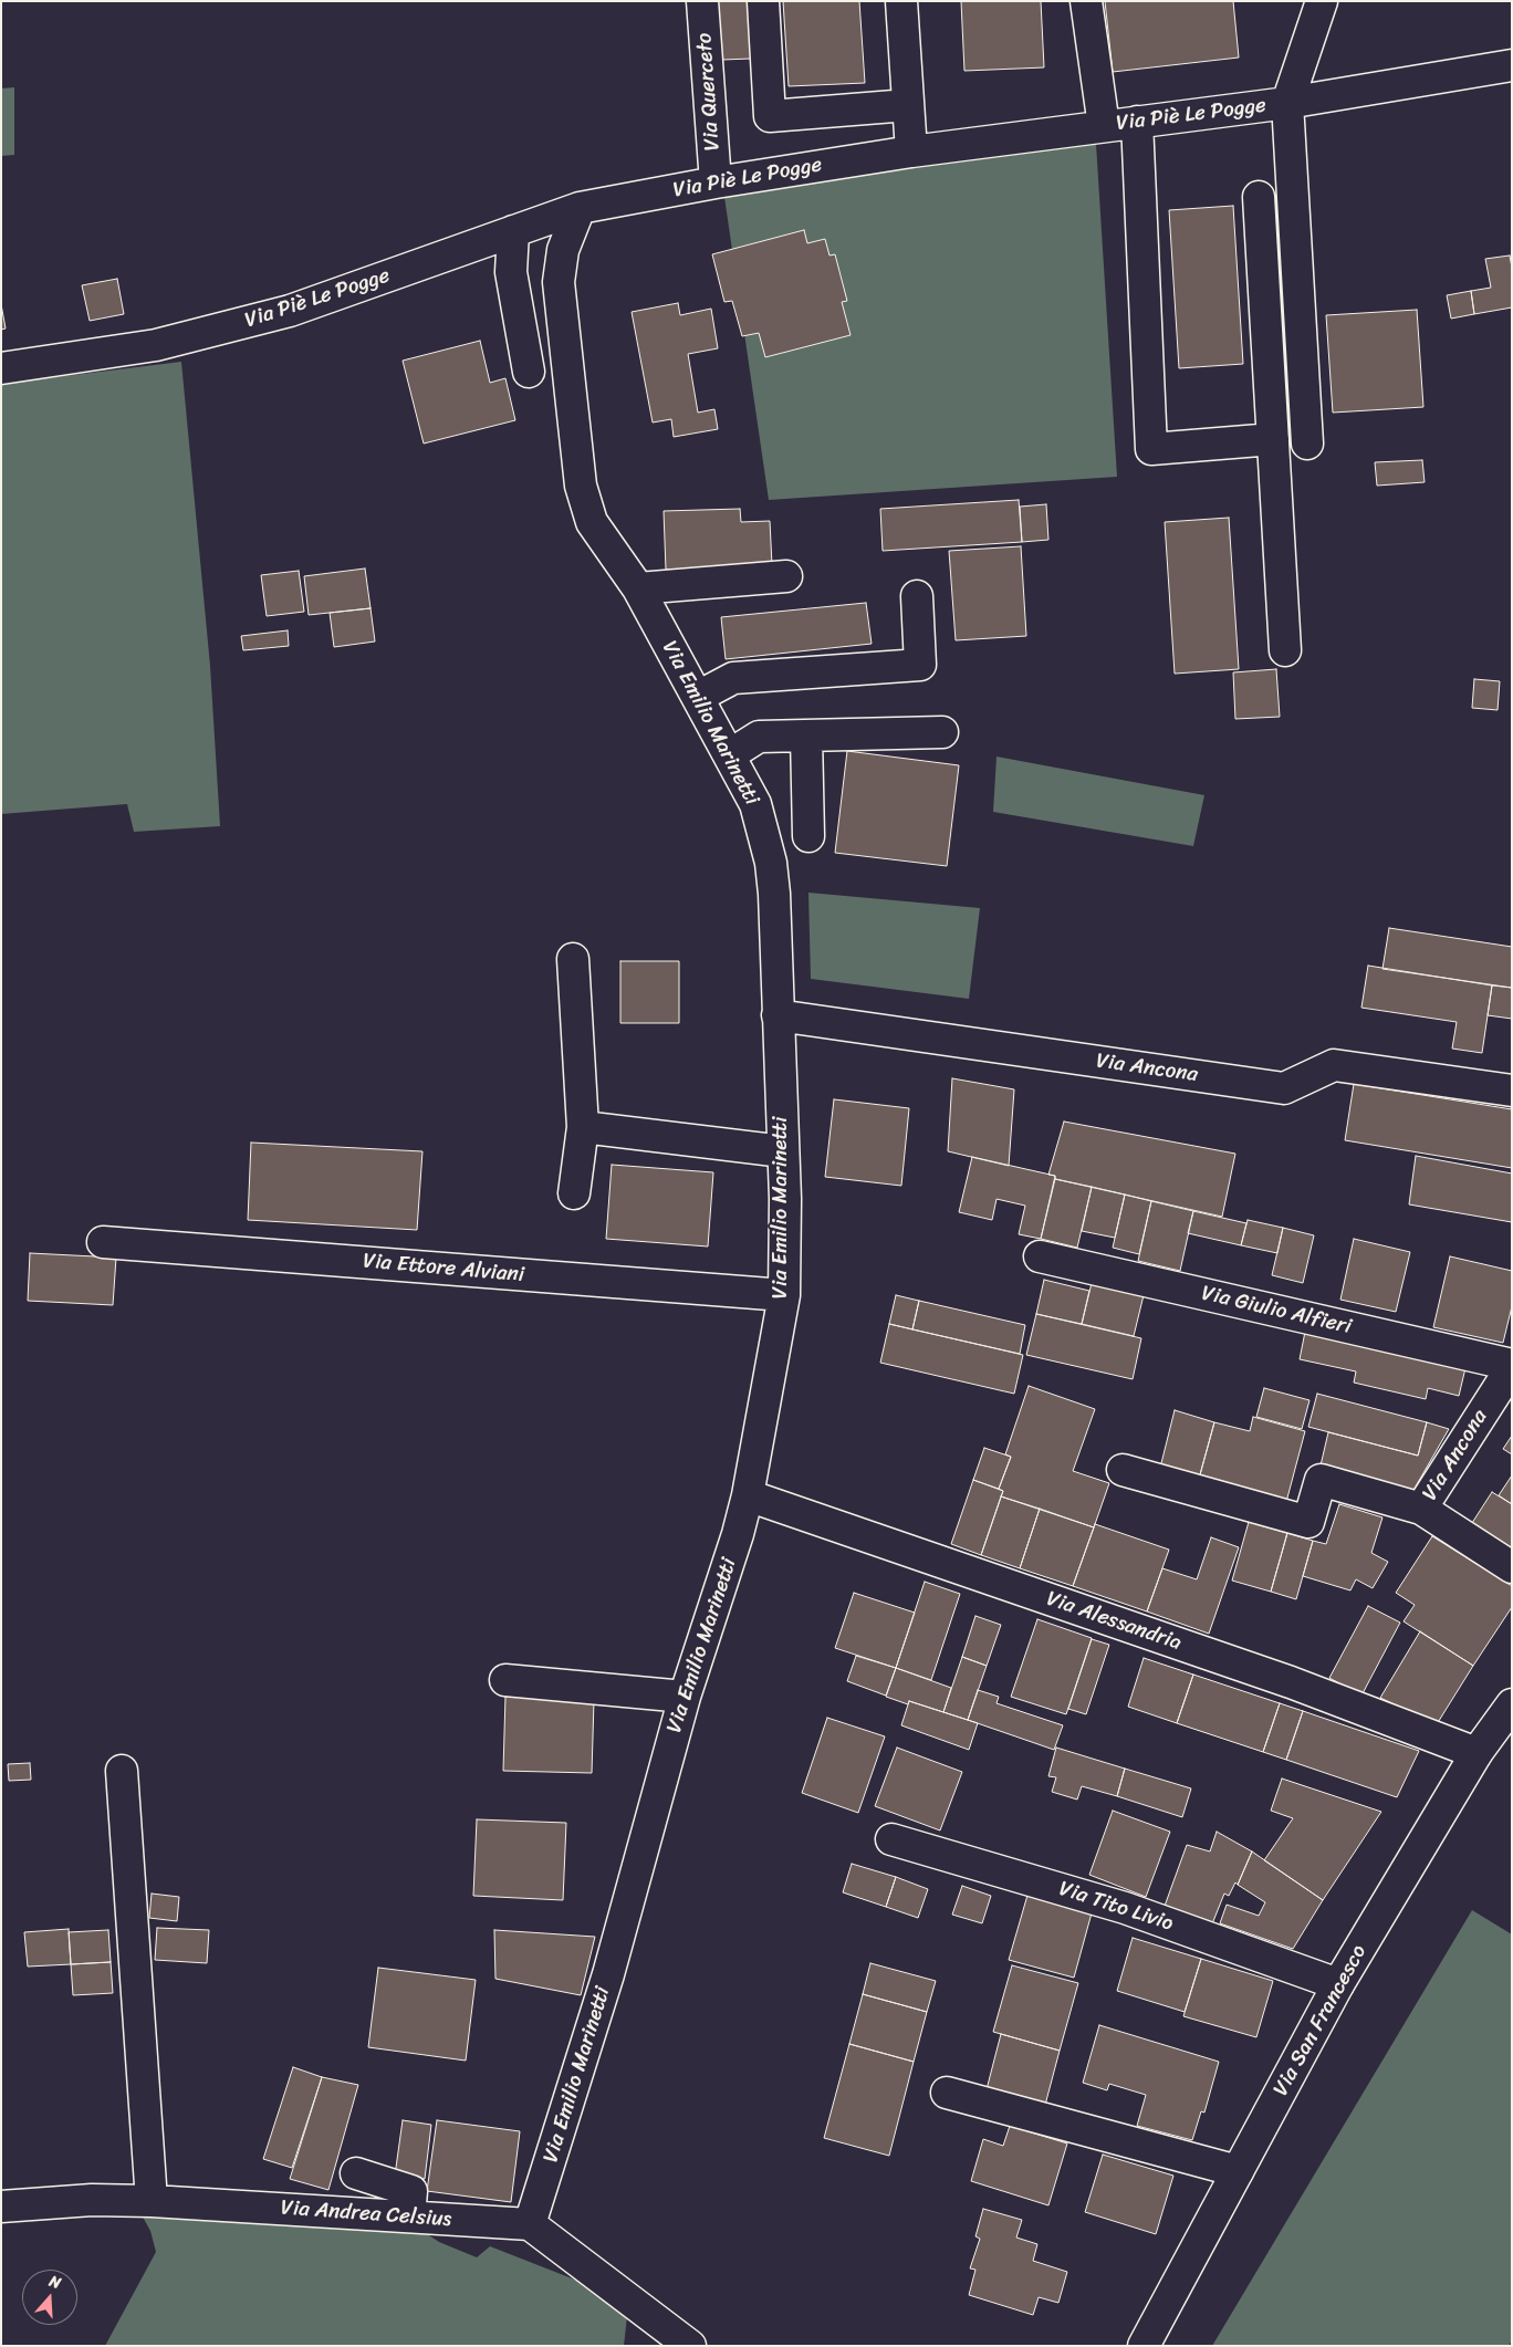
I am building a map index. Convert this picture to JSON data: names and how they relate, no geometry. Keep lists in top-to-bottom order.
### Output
{
  "streets": {
    "street": [
      "Via Querceto",
      "Via Piè Le Pogge",
      "Via Emilio Marinetti",
      "Via Ancona",
      "Via Ettore Alviani",
      "Via Giulio Alfieri",
      "Via Alessandria",
      "Via Tito Livio",
      "Via San Francesco",
      "Via Andrea Celsius"
    ]
  },
  "crossings": [
    ["Via Querceto", "Via Piè Le Pogge"],
    ["Via Piè Le Pogge", "Via Emilio Marinetti"],
    ["Via Emilio Marinetti", "Via Ancona"],
    ["Via Emilio Marinetti", "Via Ettore Alviani"],
    ["Via Emilio Marinetti", "Via Alessandria"],
    ["Via Emilio Marinetti", "Via Andrea Celsius"],
    ["Via Ancona", "Via Giulio Alfieri"],
    ["Via Alessandria", "Via San Francesco"],
    ["Via Tito Livio", "Via San Francesco"]
  ],
  "north": "top"
}
